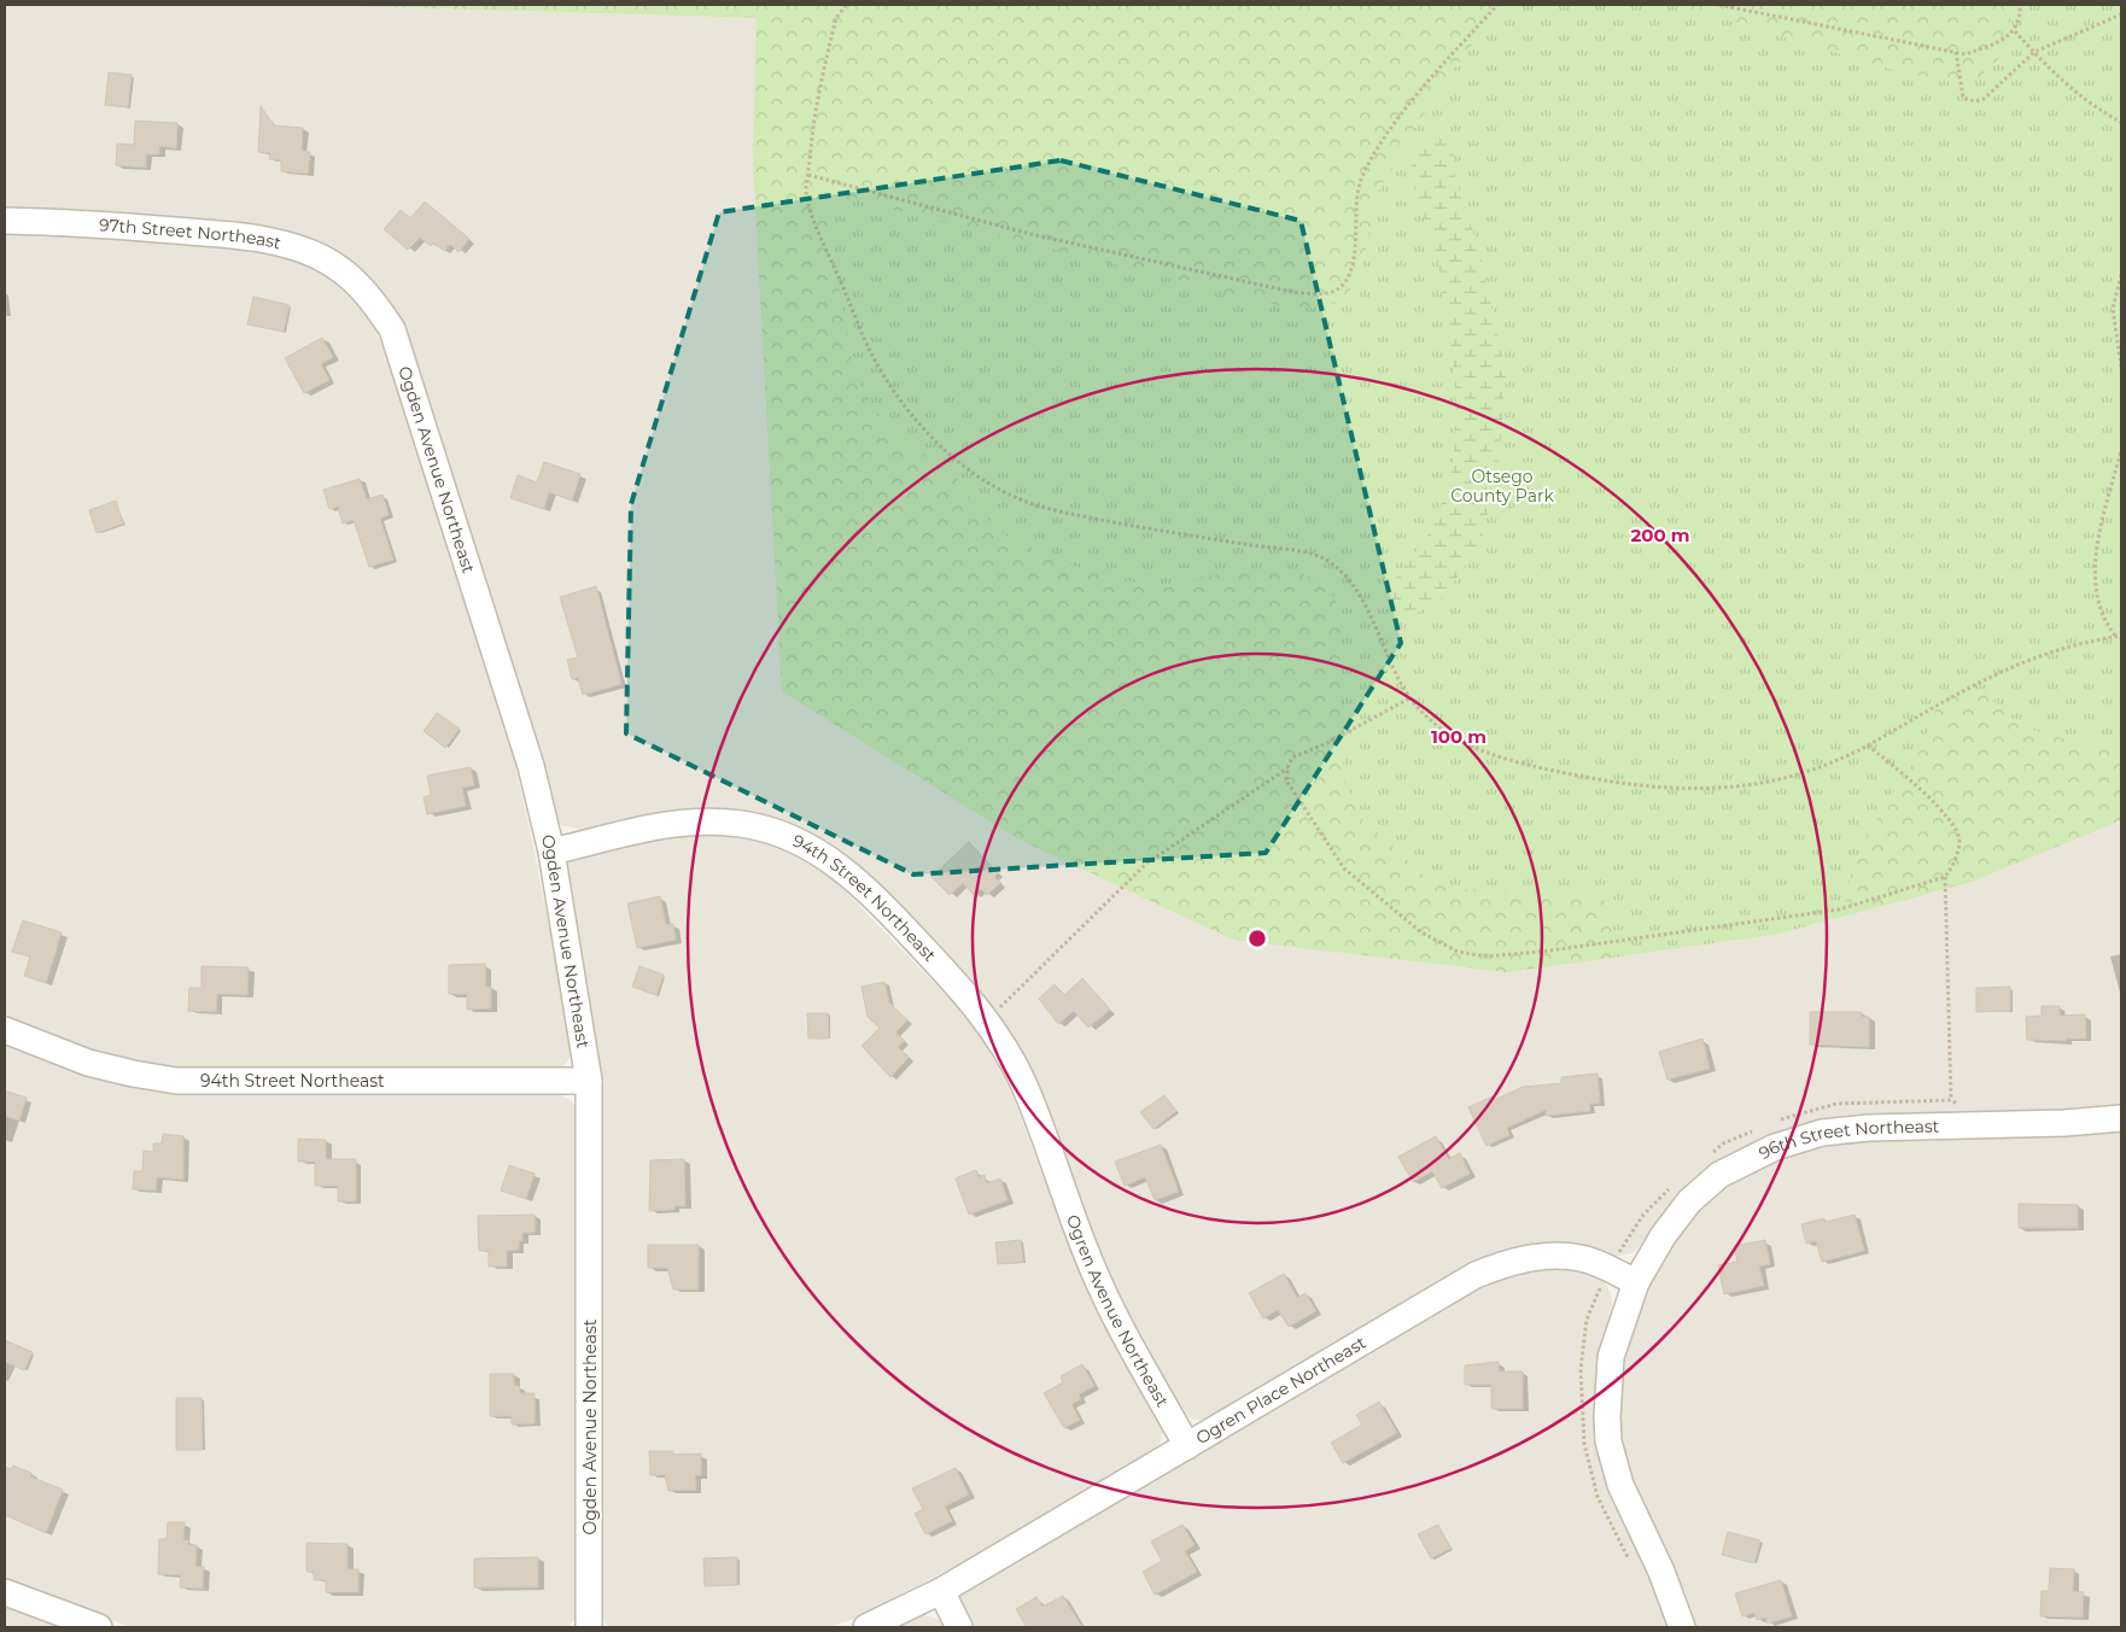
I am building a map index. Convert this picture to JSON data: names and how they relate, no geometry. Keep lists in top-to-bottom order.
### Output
{
  "streets": {
    "street": [
      "97th Street Northeast",
      "Ogden Avenue Northeast",
      "94th Street Northeast",
      "96th Street Northeast",
      "Ogren Avenue Northeast",
      "Ogren Place Northeast"
    ]
  },
  "crossings": [
    ["97th Street Northeast", "Ogden Avenue Northeast"],
    ["Ogden Avenue Northeast", "94th Street Northeast"],
    ["94th Street Northeast", "Ogren Avenue Northeast"],
    ["96th Street Northeast", "Ogren Place Northeast"],
    ["Ogren Avenue Northeast", "Ogren Place Northeast"]
  ],
  "parks": ["Otsego County Park"],
  "rings": ["200 m", "100 m"]
}
